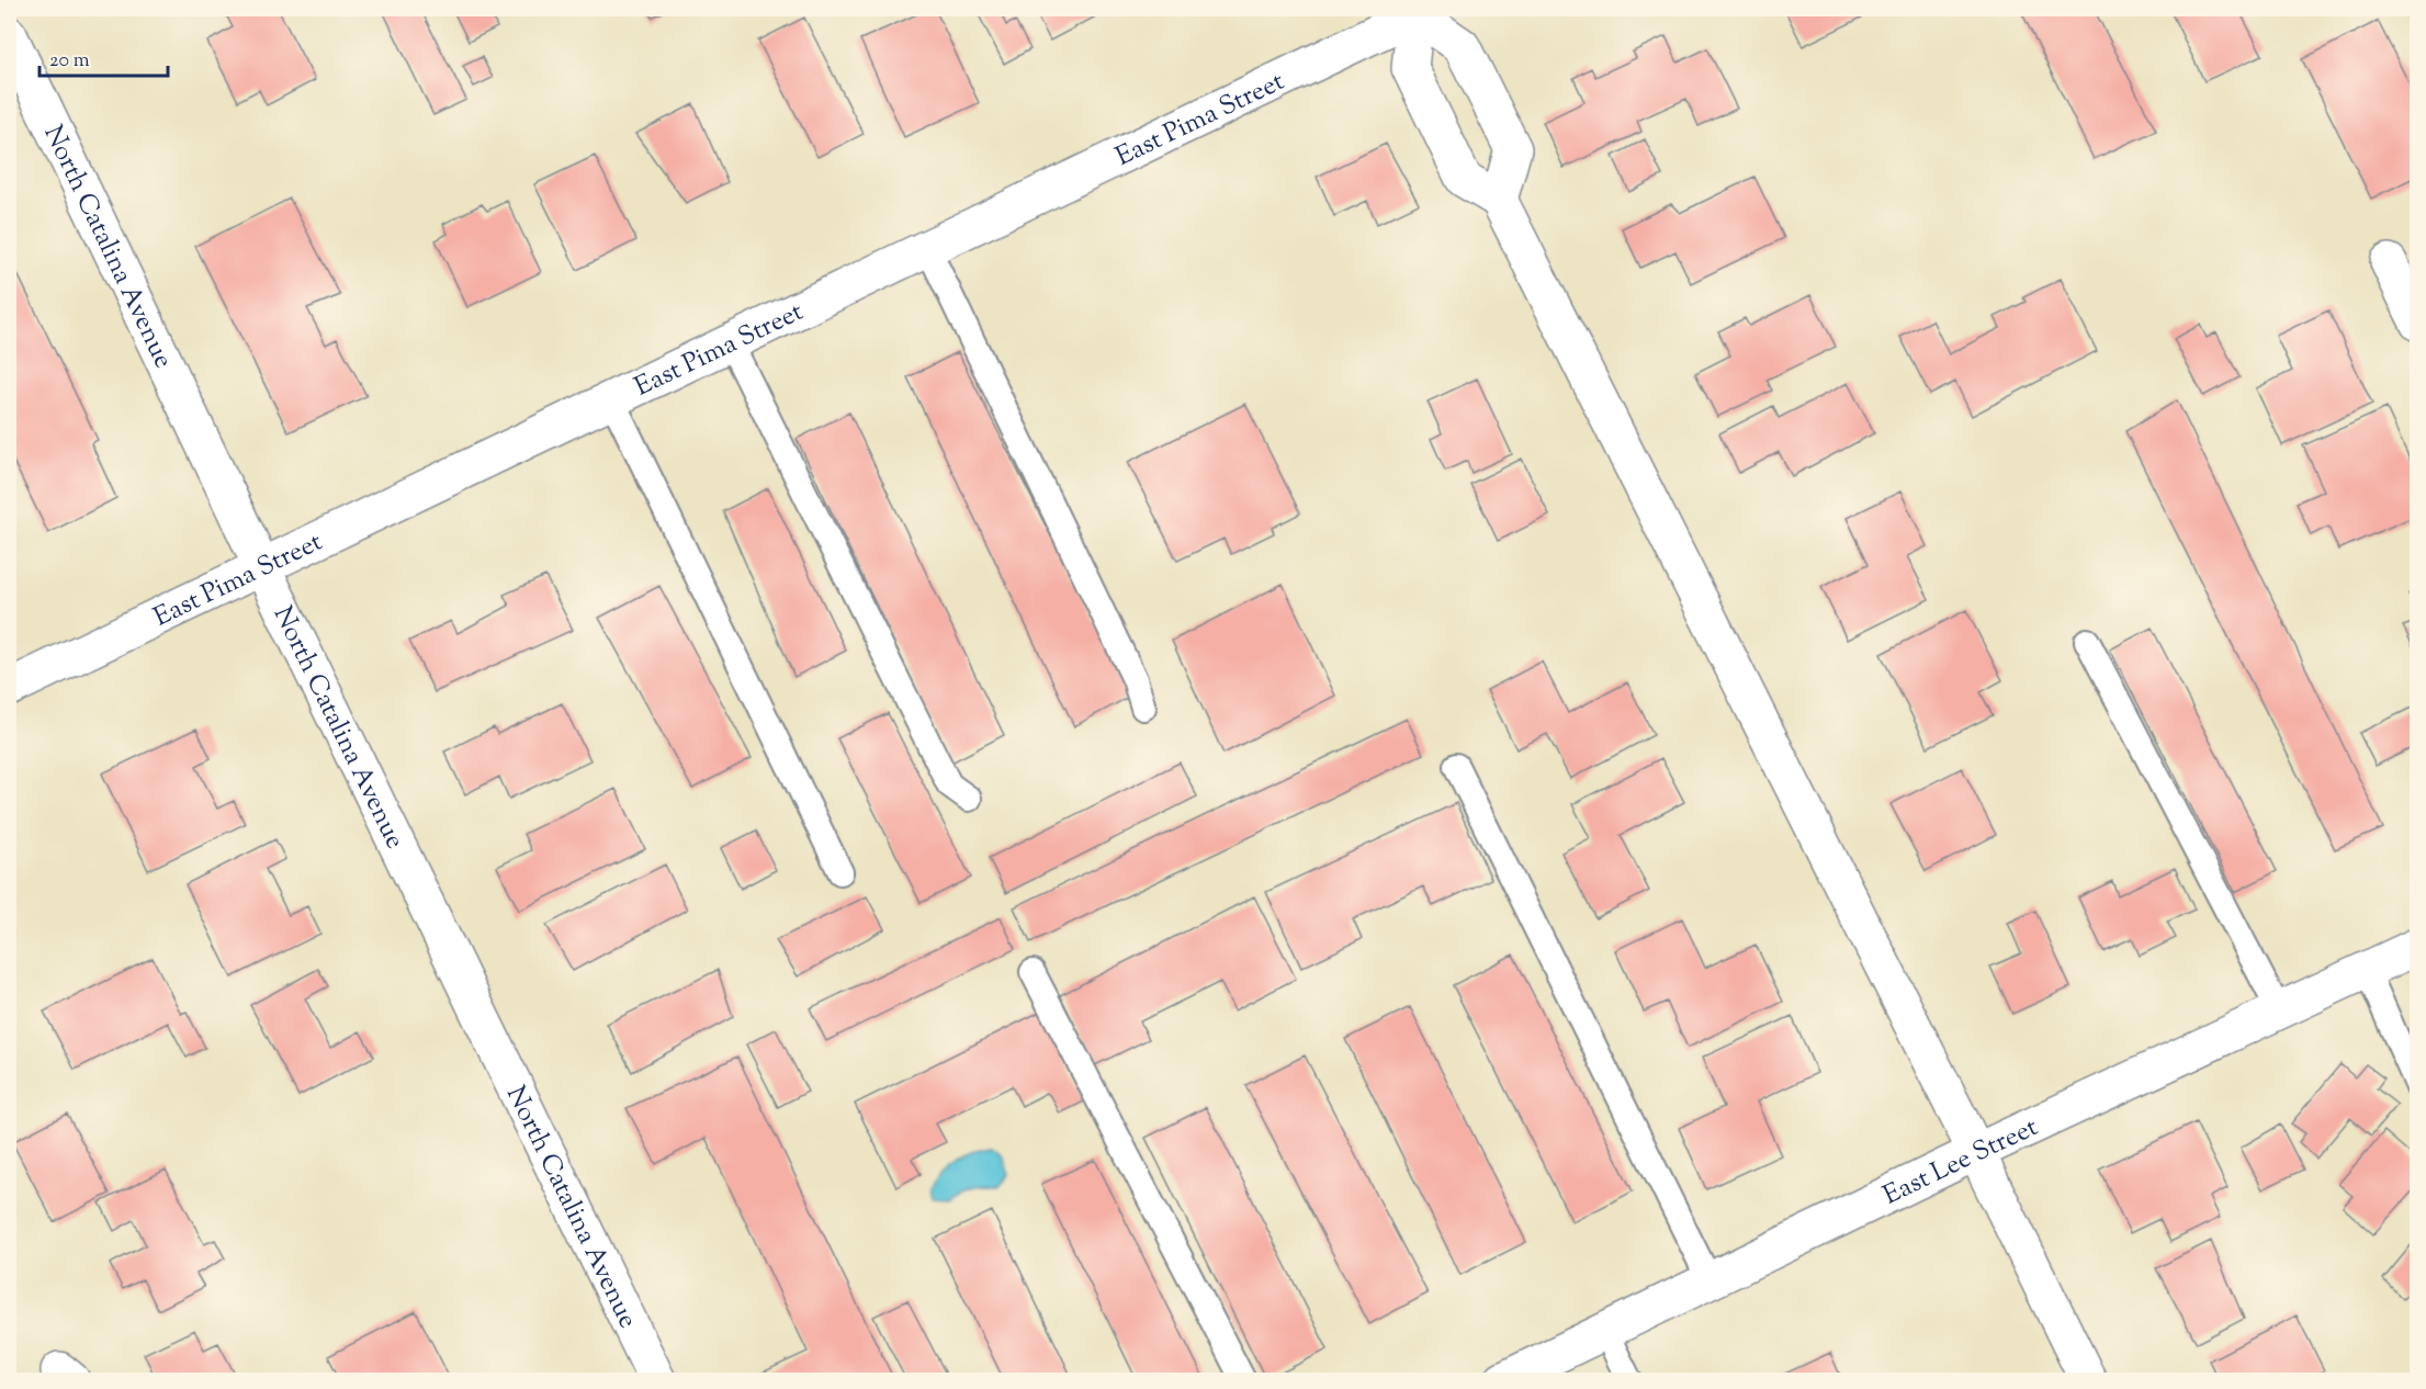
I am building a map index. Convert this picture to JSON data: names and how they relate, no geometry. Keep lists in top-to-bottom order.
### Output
{
  "streets": {
    "street": ["East Pima Street", "North Catalina Avenue", "East Lee Street"]
  },
  "crossings": [
    ["East Pima Street", "North Catalina Avenue"]
  ],
  "scale_bar": "20 m"
}
